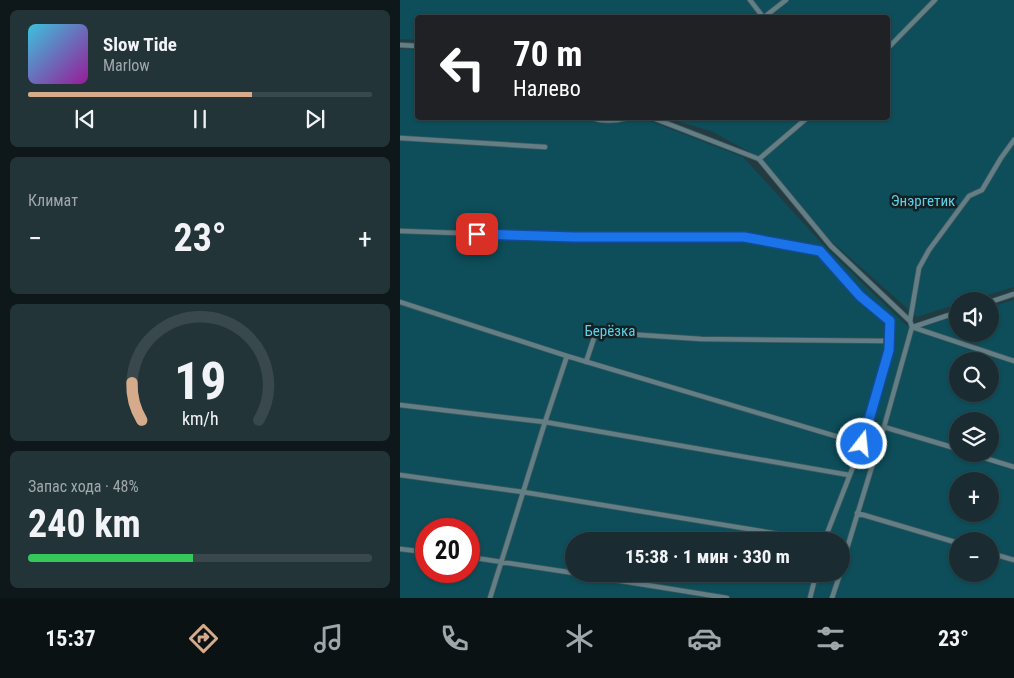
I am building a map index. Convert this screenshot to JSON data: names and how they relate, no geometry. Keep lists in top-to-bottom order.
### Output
{
  "parks": ["Энэргетик", "Берёзка"],
  "page": {
    "turn": ["70 m", "Налево"],
    "song": ["Slow Tide", "Marlow"],
    "tile": [
      "Климат",
      ["Запас хода · 48%", "240 km"]
    ],
    "heat": ["−", "23°", "+"],
    "map_buttons": ["+", "−"],
    "limit": "20",
    "trip": "15:38 · 1 мин · 330 m",
    "tabs": ["15:37", "23°"],
    "gauge": ["19", "km/h"]
  }
}
